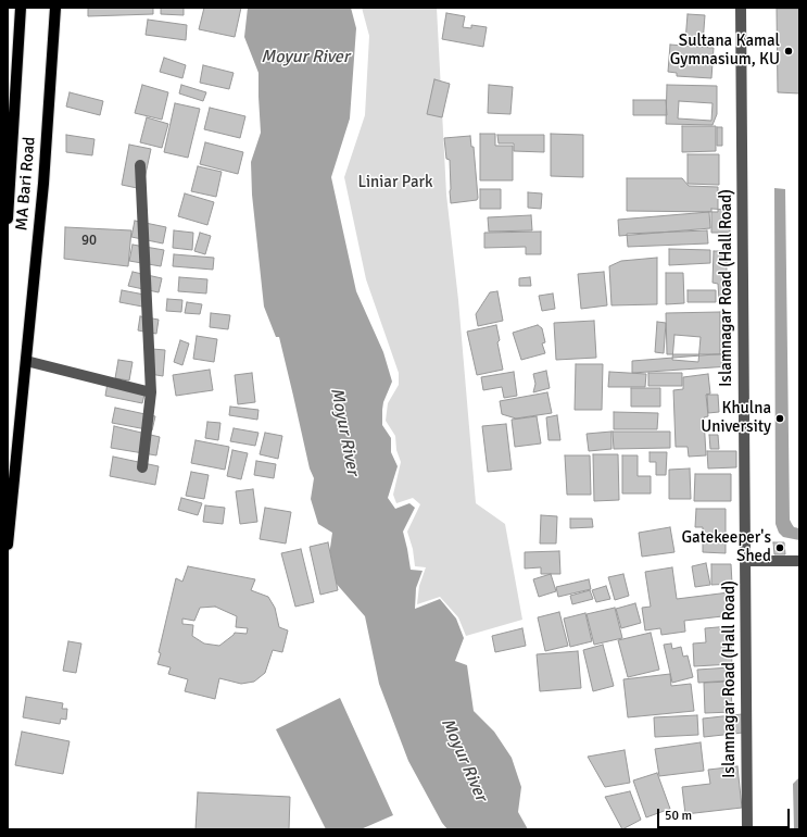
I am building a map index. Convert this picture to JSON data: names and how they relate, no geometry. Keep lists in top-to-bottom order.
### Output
{
  "streets": {
    "main road": ["MA Bari Road"],
    "street": ["Islamnagar Road (Hall Road)"]
  },
  "water": ["Moyur River"],
  "parks": ["Liniar Park"],
  "places": ["Sultana Kamal Gymnasium, KU", "Khulna University", "Gatekeeper's Shed"],
  "house_numbers": ["90"],
  "scale_bar": "50 m"
}
